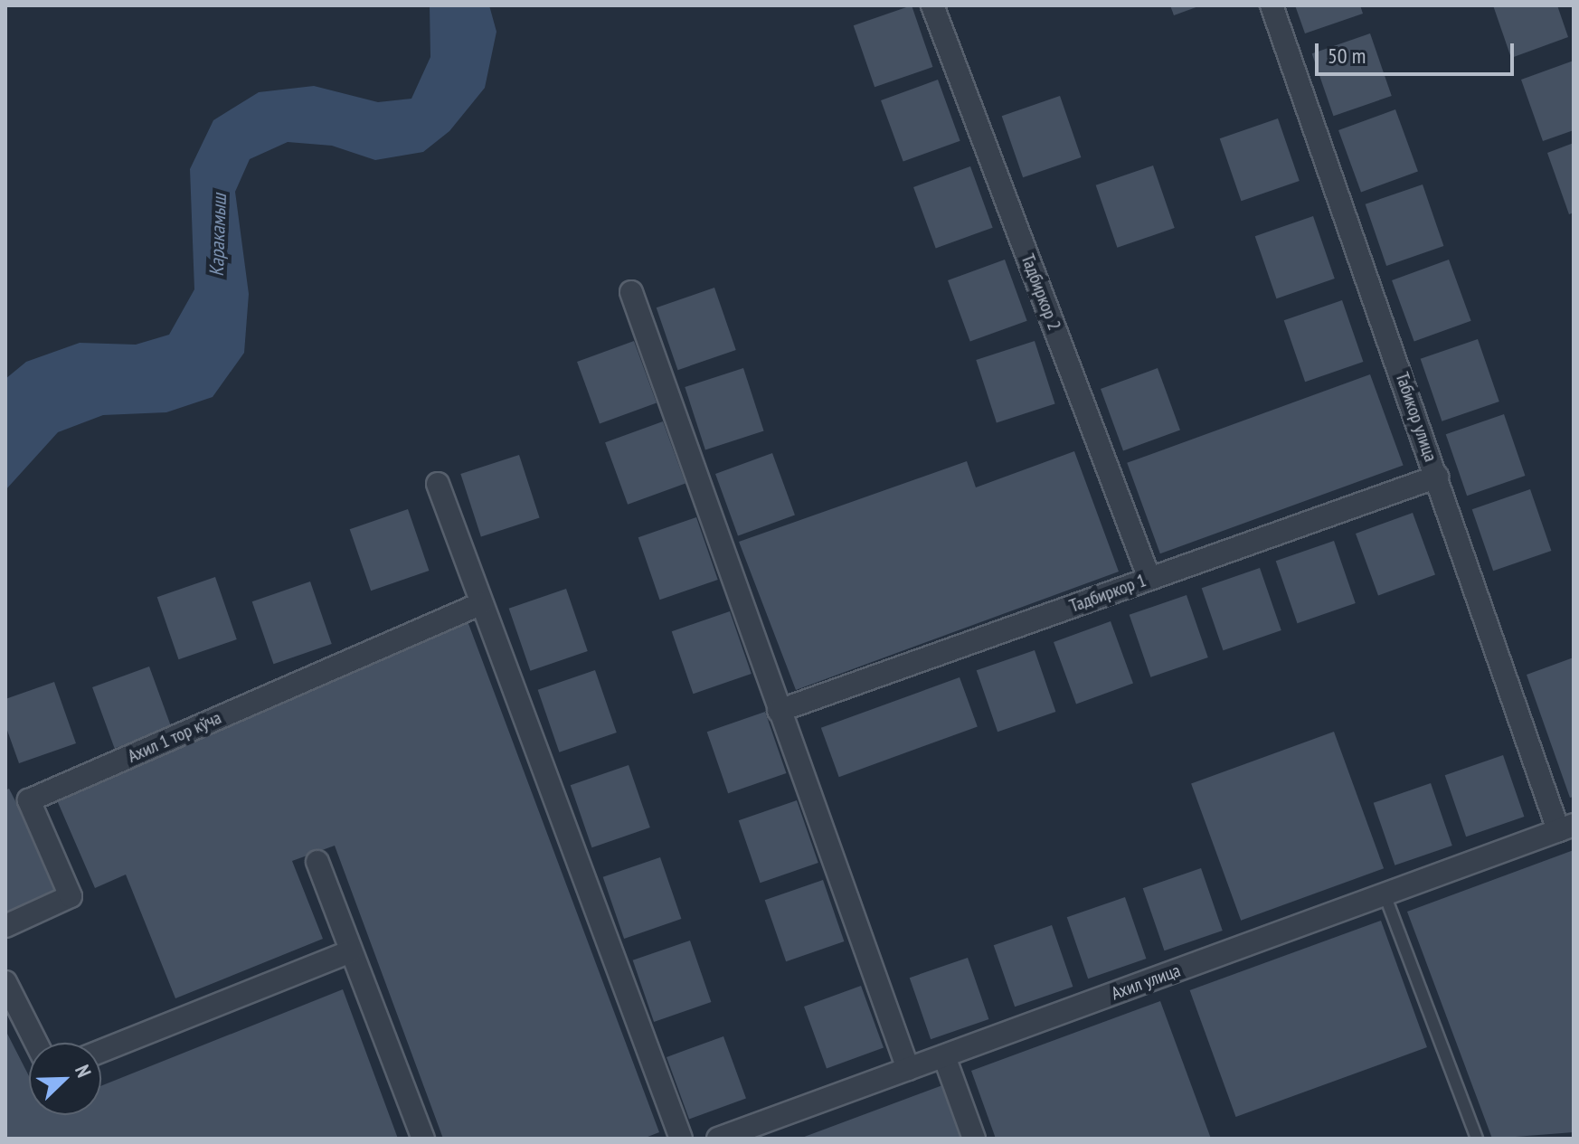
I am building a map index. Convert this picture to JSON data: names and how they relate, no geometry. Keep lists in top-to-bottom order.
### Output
{
  "streets": {
    "street": [
      "Тадбиркор 2",
      "Табикор улица",
      "Тадбиркор 1",
      "Ахил 1 тор кўча",
      "Ахил улица"
    ]
  },
  "crossings": [
    ["Тадбиркор 2", "Тадбиркор 1"],
    ["Табикор улица", "Тадбиркор 1"],
    ["Табикор улица", "Ахил улица"]
  ],
  "water": ["Каракамыш"],
  "scale_bar": "50 m",
  "north": "top right"
}
